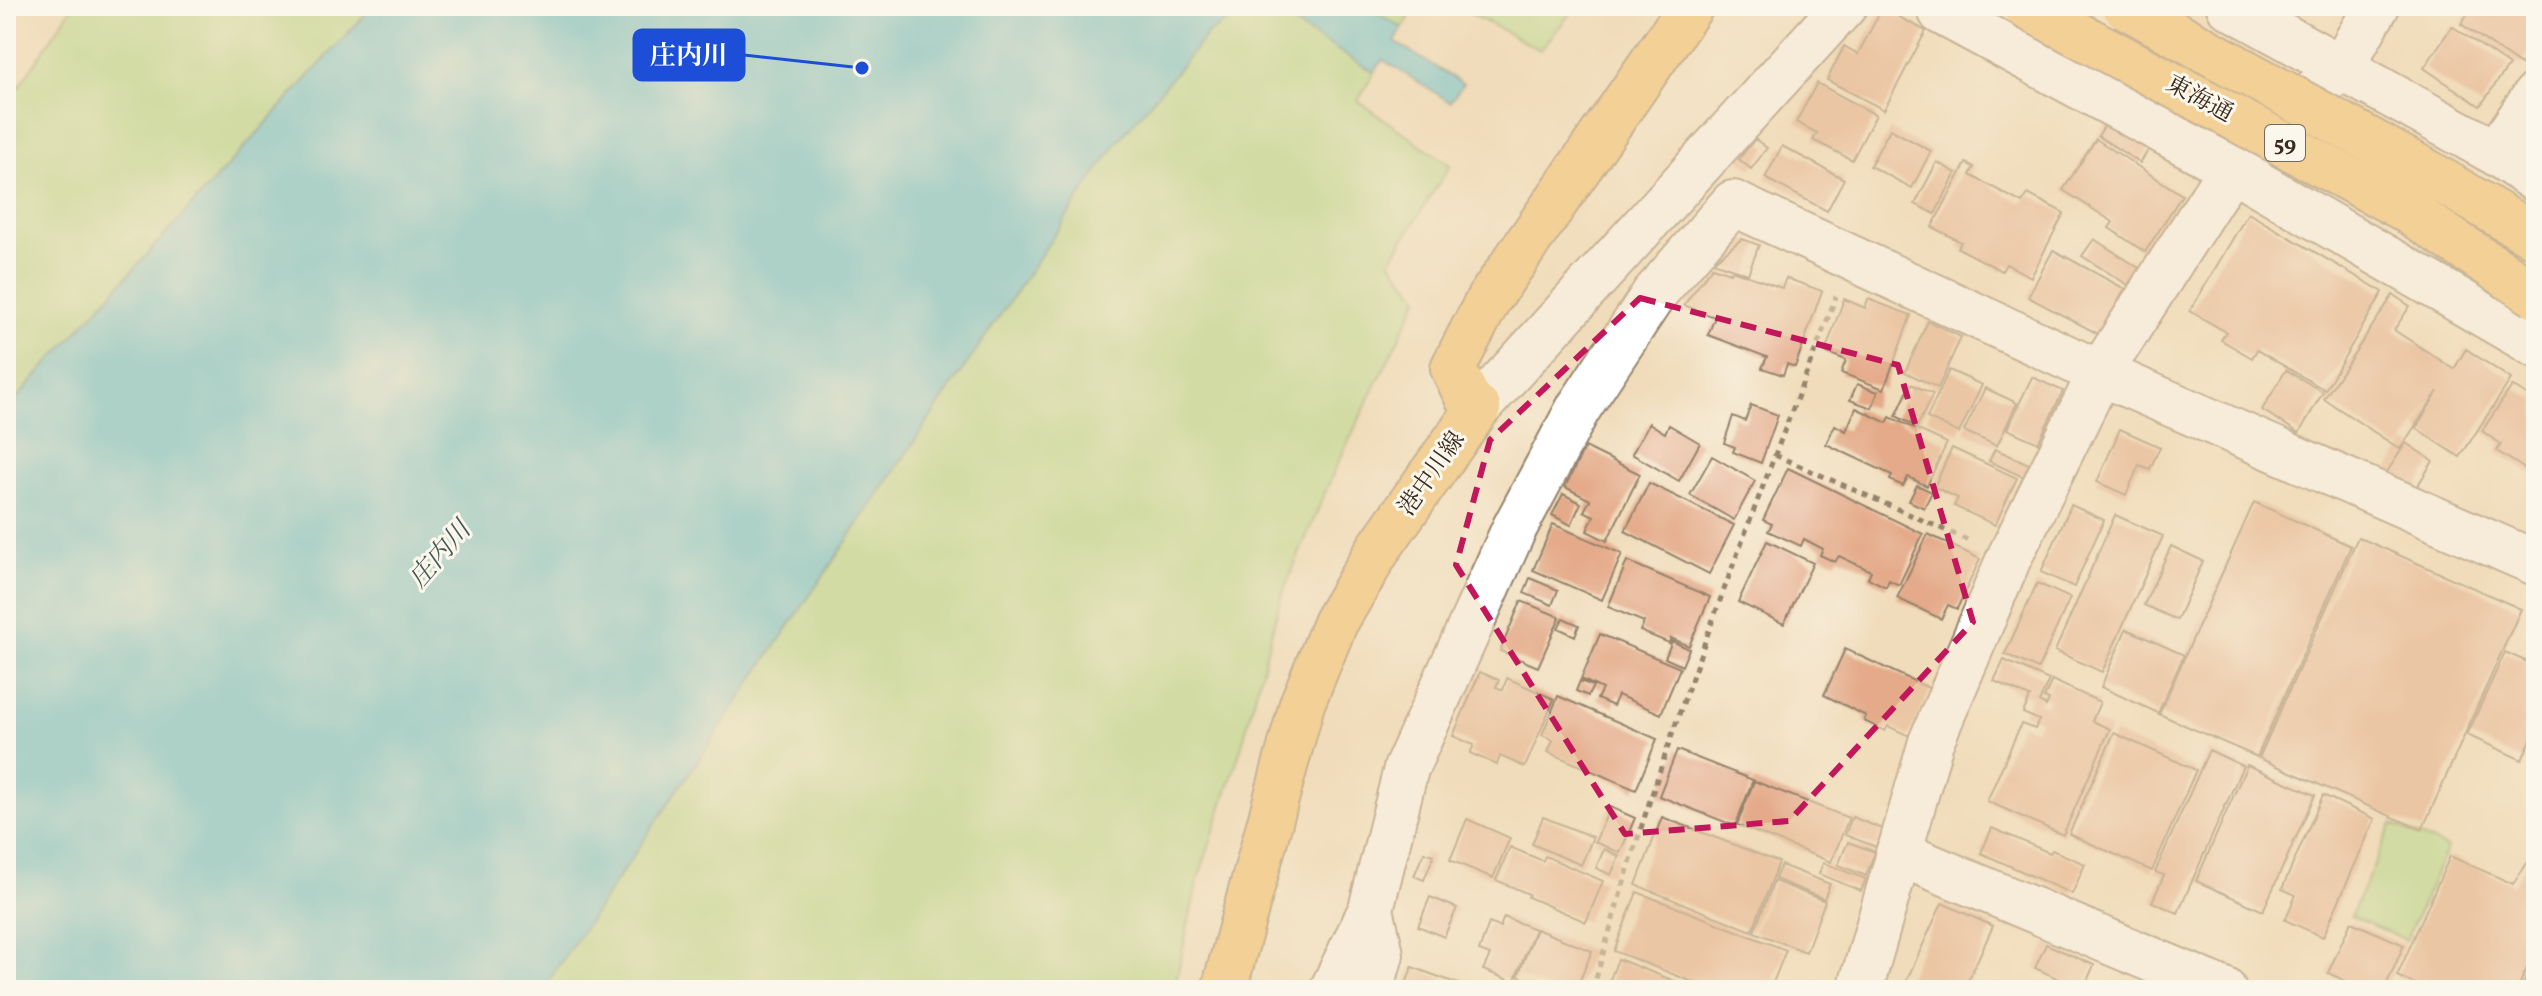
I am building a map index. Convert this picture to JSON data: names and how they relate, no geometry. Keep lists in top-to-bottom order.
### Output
{
  "streets": {
    "main road": ["東海通", "59", "港中川線"]
  },
  "water": ["庄内川"],
  "places": ["庄内川"]
}
